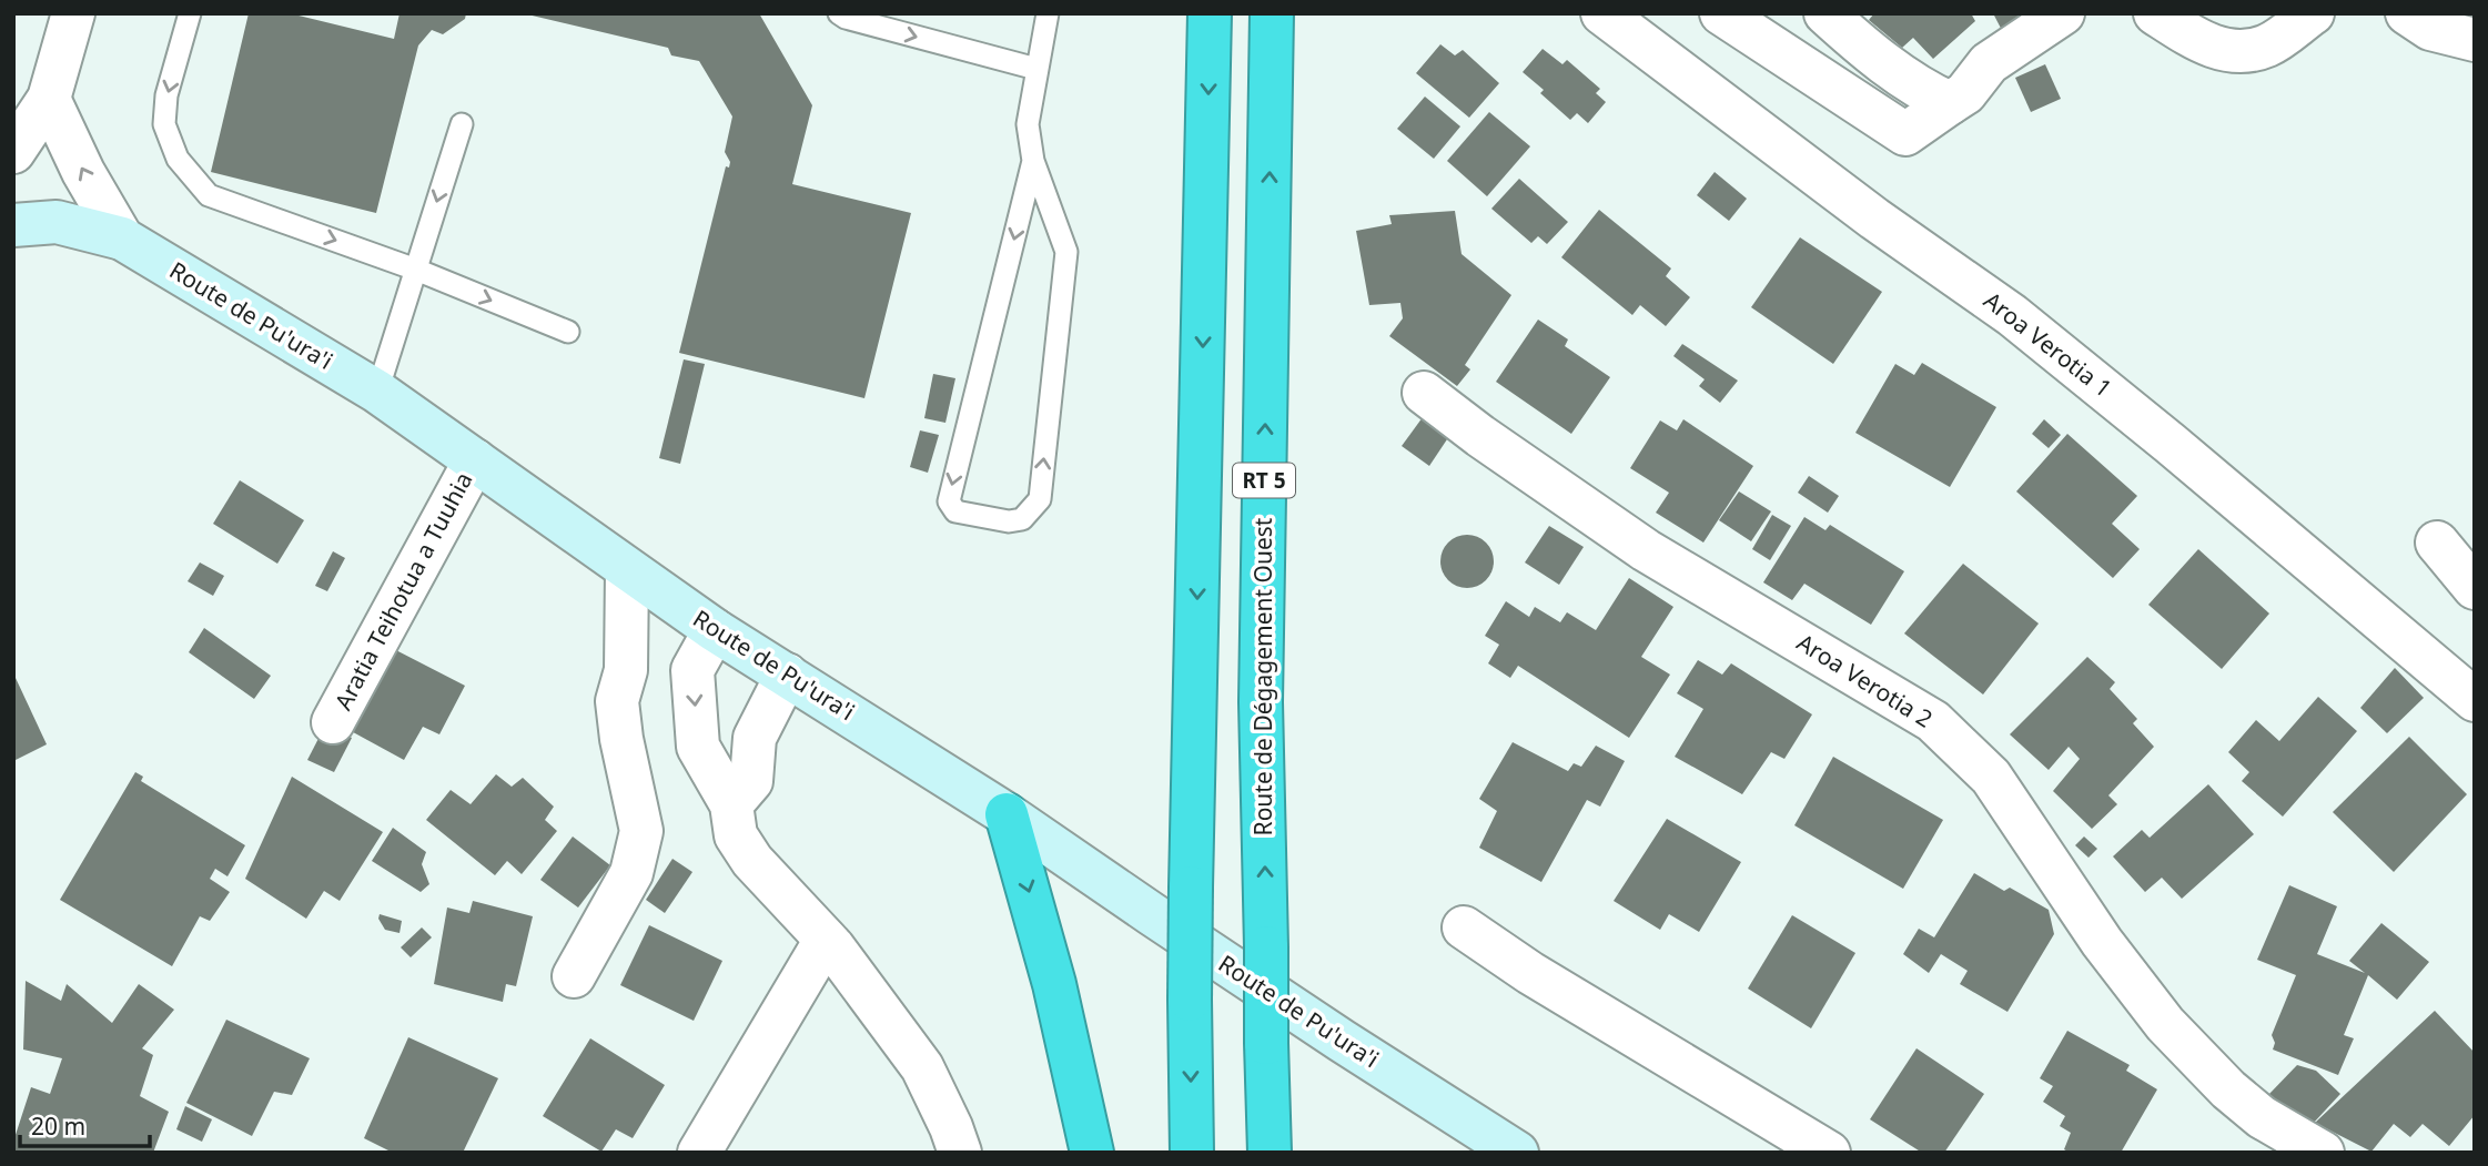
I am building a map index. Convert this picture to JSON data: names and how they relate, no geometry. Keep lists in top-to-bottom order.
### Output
{
  "streets": {
    "highway": ["RT 5", "Route de Dégagement Ouest"],
    "main road": ["Route de Pu'ura'i"],
    "street": ["Aroa Verotia 1", "Aratia Teihotua a Tuuhia", "Aroa Verotia 2"]
  },
  "crossings": [
    ["Route de Pu'ura'i", "Aratia Teihotua a Tuuhia"]
  ],
  "scale_bar": "20 m"
}
